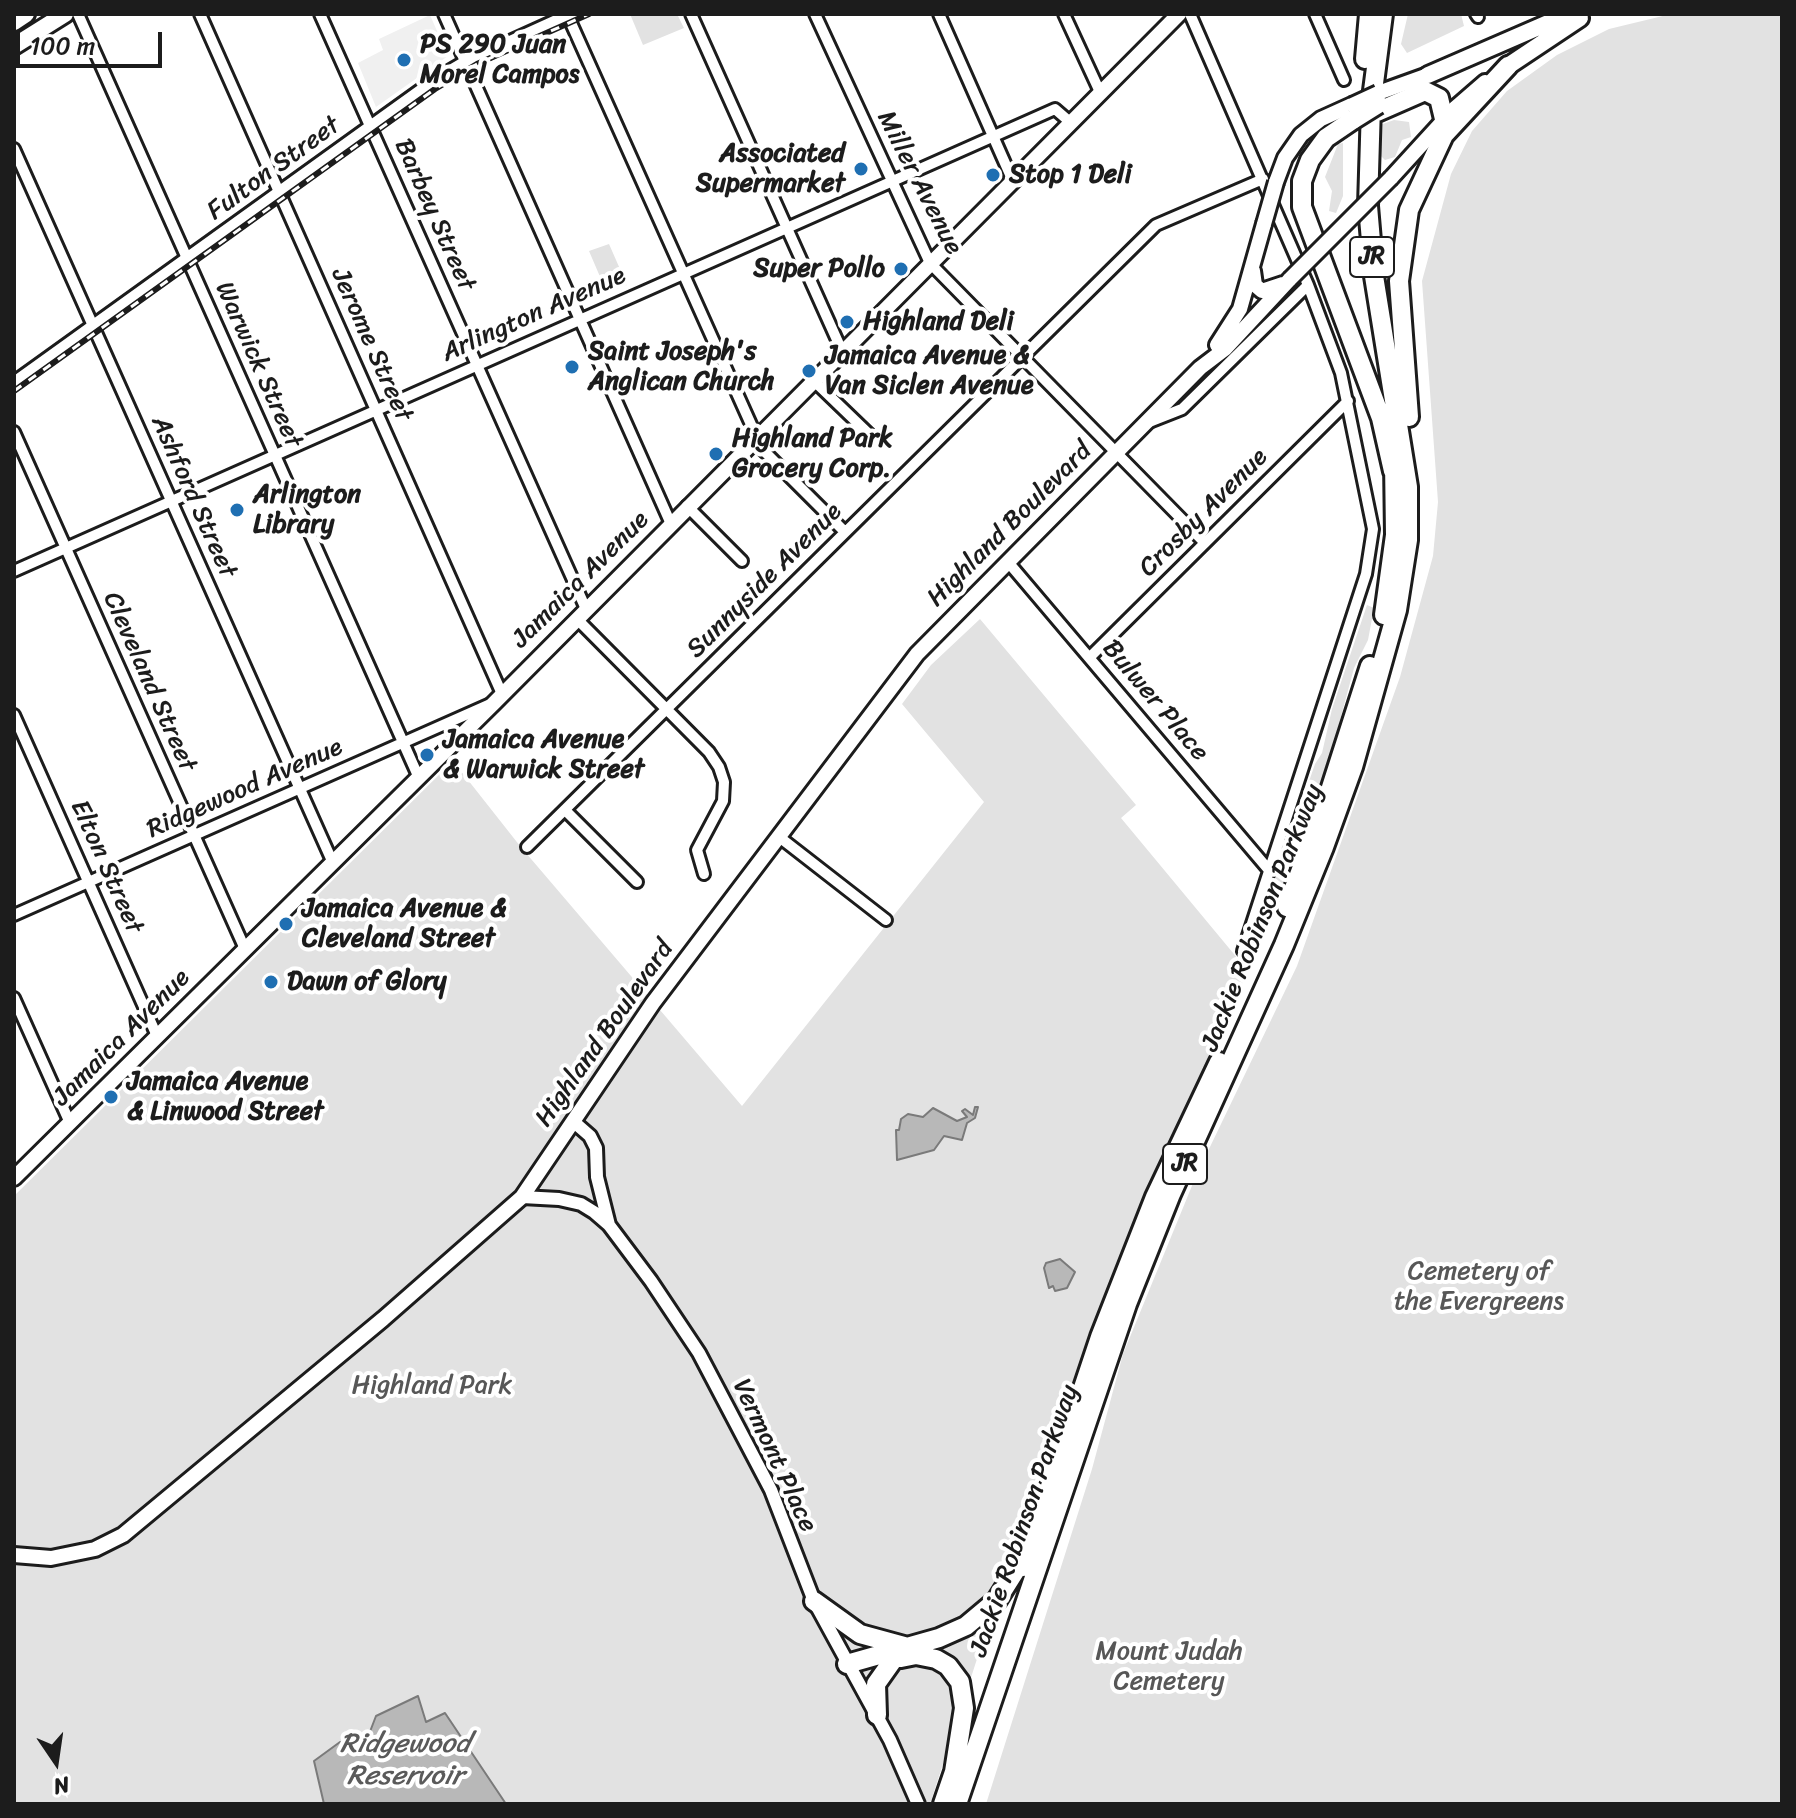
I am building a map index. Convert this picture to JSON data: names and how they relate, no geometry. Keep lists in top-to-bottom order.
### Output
{
  "streets": {
    "highway": ["JR", "Jackie Robinson Parkway"],
    "main road": ["Highland Boulevard", "Jamaica Avenue"],
    "street": [
      "Fulton Street",
      "Miller Avenue",
      "Barbey Street",
      "Arlington Avenue",
      "Jerome Street",
      "Warwick Street",
      "Ashford Street",
      "Crosby Avenue",
      "Sunnyside Avenue",
      "Cleveland Street",
      "Bulwer Place",
      "Ridgewood Avenue",
      "Elton Street",
      "Vermont Place"
    ]
  },
  "crossings": [
    ["Fulton Street", "Barbey Street"],
    ["Fulton Street", "Jerome Street"],
    ["Fulton Street", "Warwick Street"],
    ["Fulton Street", "Ashford Street"],
    ["Miller Avenue", "Arlington Avenue"],
    ["Miller Avenue", "Crosby Avenue"],
    ["Miller Avenue", "Highland Boulevard"],
    ["Miller Avenue", "Jamaica Avenue"],
    ["Miller Avenue", "Sunnyside Avenue"],
    ["Barbey Street", "Arlington Avenue"],
    ["Barbey Street", "Jamaica Avenue"],
    ["Barbey Street", "Sunnyside Avenue"],
    ["Arlington Avenue", "Jerome Street"],
    ["Arlington Avenue", "Warwick Street"],
    ["Arlington Avenue", "Ashford Street"],
    ["Arlington Avenue", "Jamaica Avenue"],
    ["Arlington Avenue", "Cleveland Street"],
    ["Jerome Street", "Jamaica Avenue"],
    ["Jerome Street", "Ridgewood Avenue"],
    ["Warwick Street", "Jamaica Avenue"],
    ["Warwick Street", "Ridgewood Avenue"],
    ["Ashford Street", "Jamaica Avenue"],
    ["Ashford Street", "Ridgewood Avenue"],
    ["Crosby Avenue", "Bulwer Place"],
    ["Crosby Avenue", "Jackie Robinson Parkway"],
    ["Highland Boulevard", "Sunnyside Avenue"],
    ["Highland Boulevard", "Bulwer Place"],
    ["Highland Boulevard", "Jackie Robinson Parkway"],
    ["Highland Boulevard", "Vermont Place"],
    ["Jamaica Avenue", "Cleveland Street"],
    ["Jamaica Avenue", "Ridgewood Avenue"],
    ["Jamaica Avenue", "Elton Street"],
    ["Sunnyside Avenue", "Jackie Robinson Parkway"],
    ["Cleveland Street", "Ridgewood Avenue"],
    ["Bulwer Place", "Jackie Robinson Parkway"],
    ["Ridgewood Avenue", "Elton Street"]
  ],
  "water": ["Ridgewood Reservoir"],
  "parks": ["Cemetery of the Evergreens", "Highland Park", "Mount Judah Cemetery"],
  "places": [
    "PS 290 Juan Morel Campos",
    "Associated Supermarket",
    "Stop 1 Deli",
    "Super Pollo",
    "Highland Deli",
    "Saint Joseph's Anglican Church",
    "Jamaica Avenue & Van Siclen Avenue",
    "Highland Park Grocery Corp.",
    "Arlington Library",
    "Jamaica Avenue & Warwick Street",
    "Jamaica Avenue & Cleveland Street",
    "Dawn of Glory",
    "Jamaica Avenue & Linwood Street"
  ],
  "scale_bar": "100 m",
  "north": "bottom"
}
